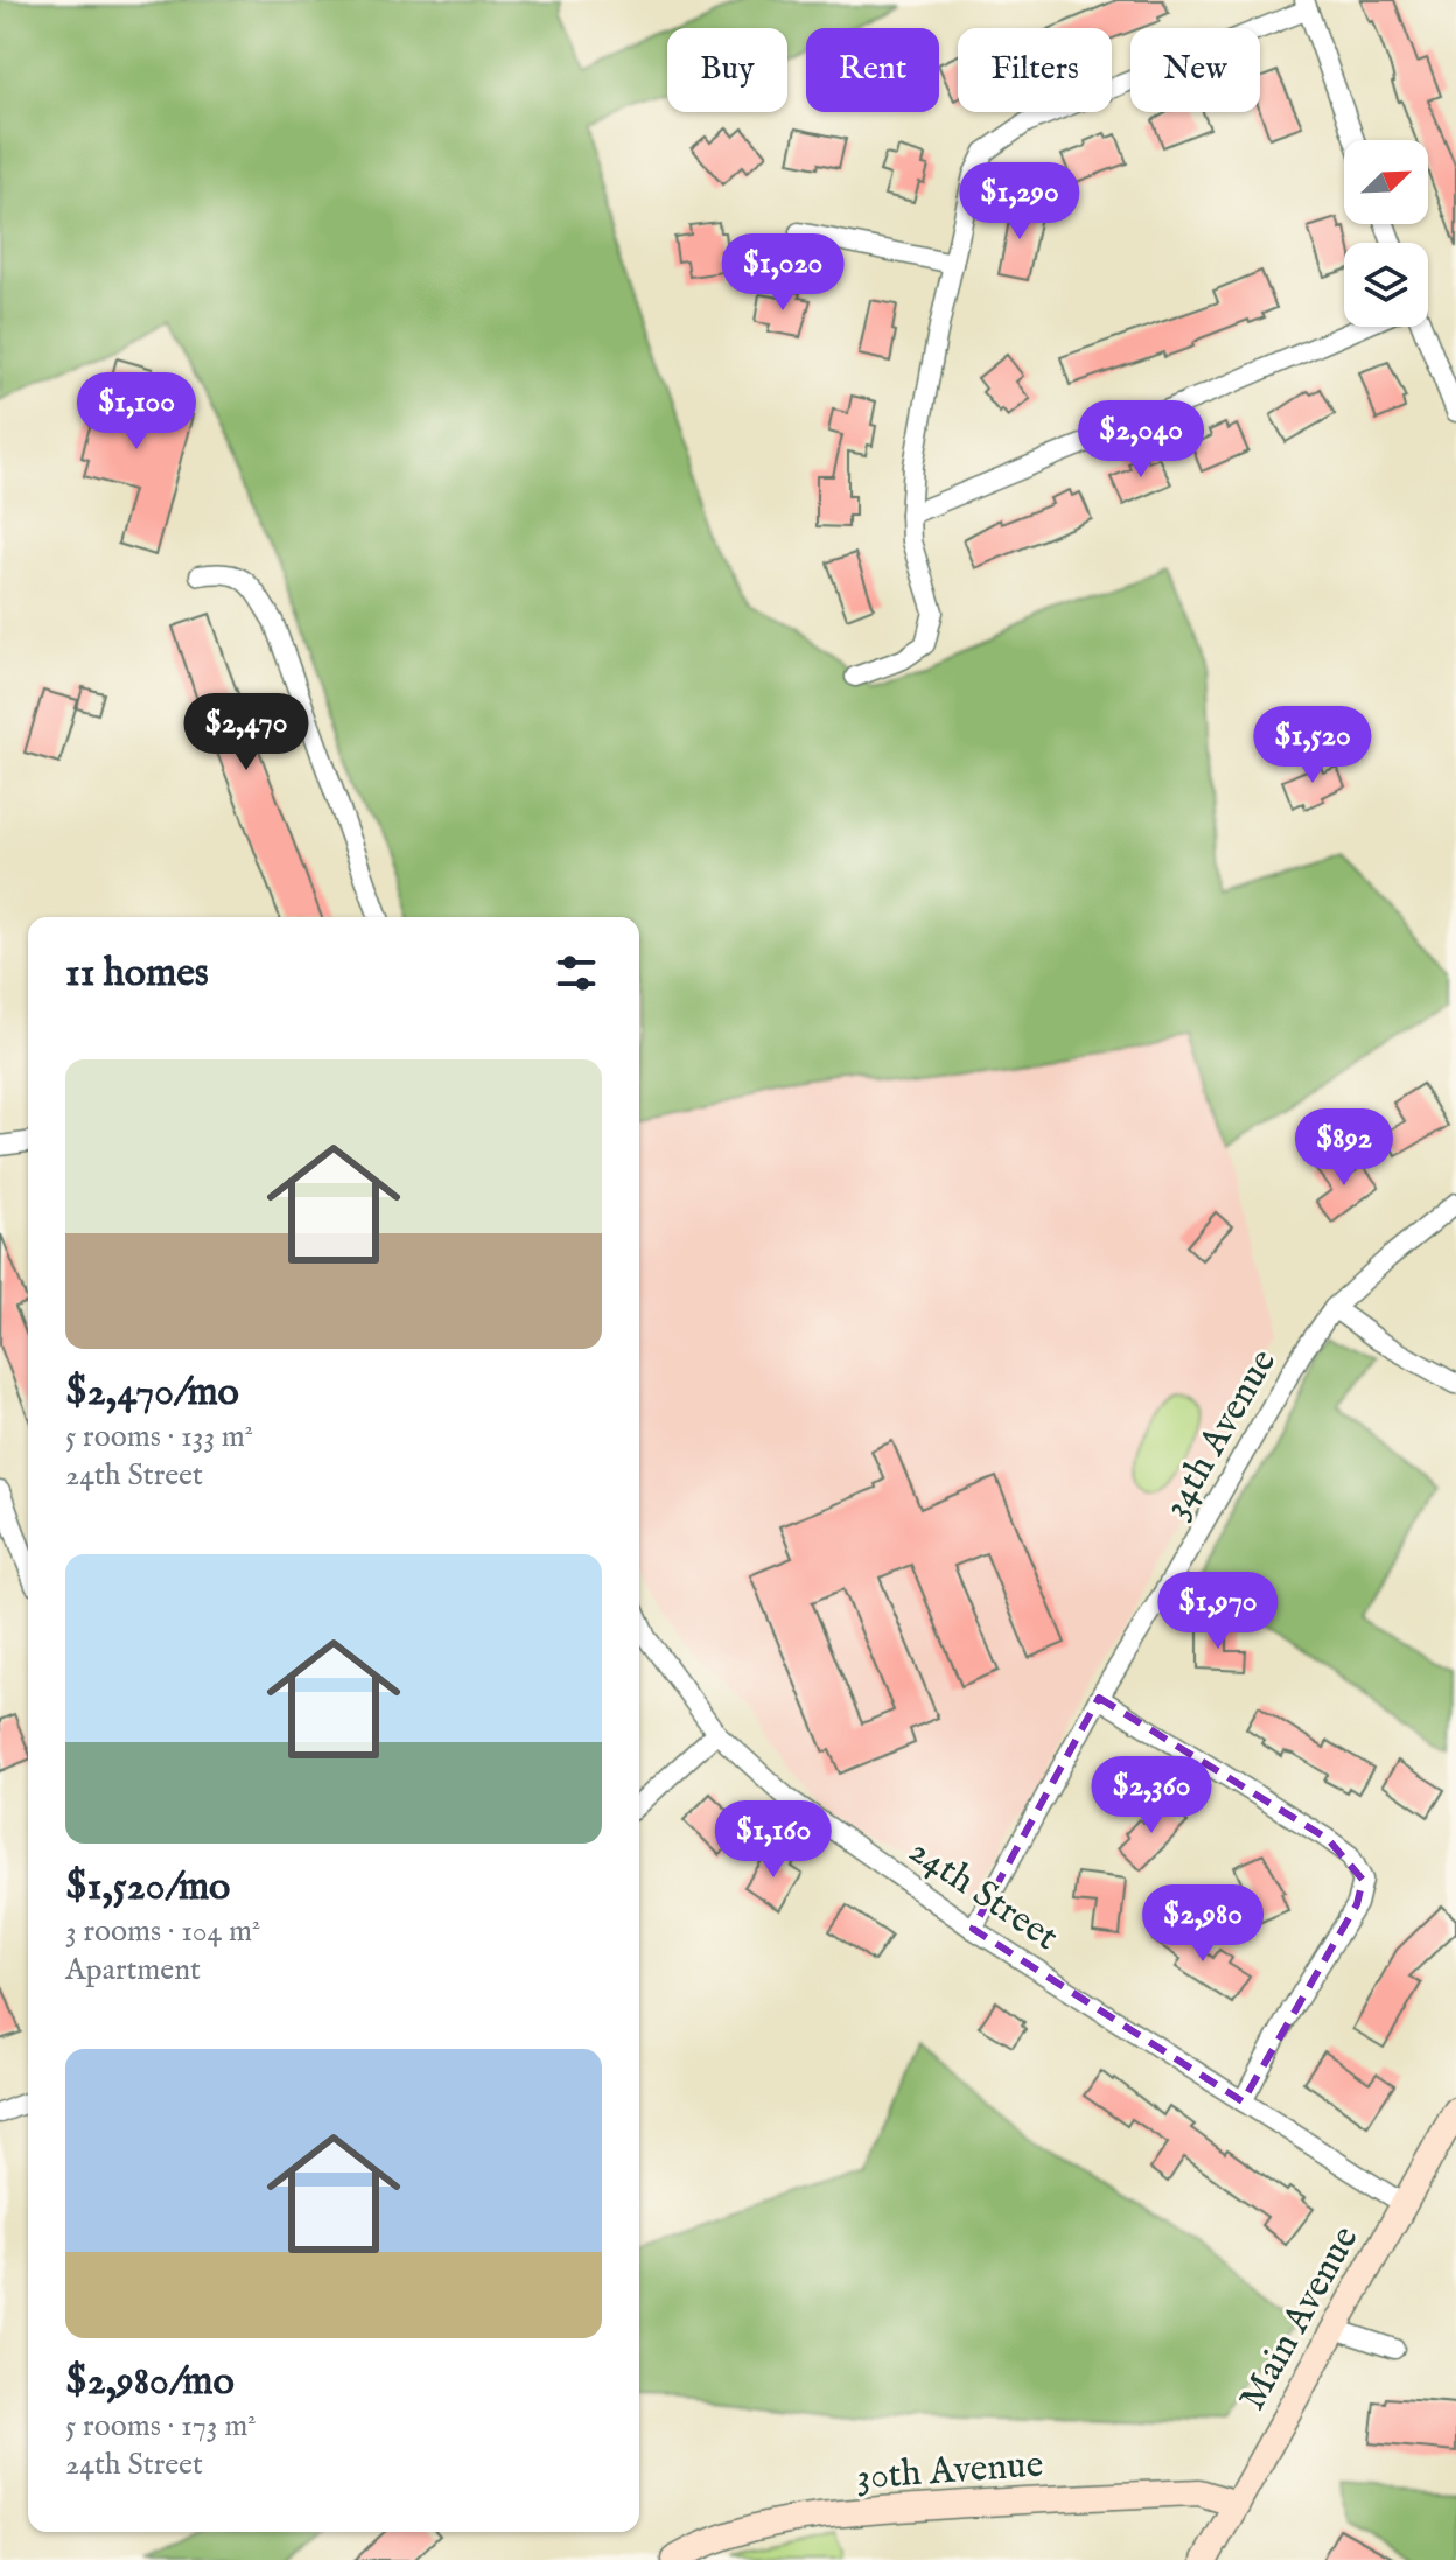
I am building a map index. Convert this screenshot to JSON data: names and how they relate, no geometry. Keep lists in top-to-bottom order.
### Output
{
  "streets": {
    "street": [
      "34th Avenue",
      "24th Street",
      "Main Avenue",
      "30th Avenue"
    ]
  },
  "crossings": [
    ["34th Avenue", "24th Street"],
    ["24th Street", "Main Avenue"],
    ["Main Avenue", "30th Avenue"]
  ],
  "north": "top right",
  "page": {
    "chip": [
      "Buy",
      "Rent",
      "Filters",
      "New"
    ],
    "price": [
      "$1,290",
      "$1,020",
      "$1,100",
      "$2,040",
      "$2,470",
      "$1,520",
      "$892",
      "$1,970",
      "$2,360",
      "$1,160",
      "$2,980"
    ],
    "heading": "11 homes",
    "list": [
      {
        "name": "$2,470/mo",
        "note": "5 rooms · 133 m² · 24th Street"
      },
      {
        "name": "$1,520/mo",
        "note": "3 rooms · 104 m² · Apartment"
      },
      {
        "name": "$2,980/mo",
        "note": "5 rooms · 173 m² · 24th Street"
      }
    ]
  }
}
